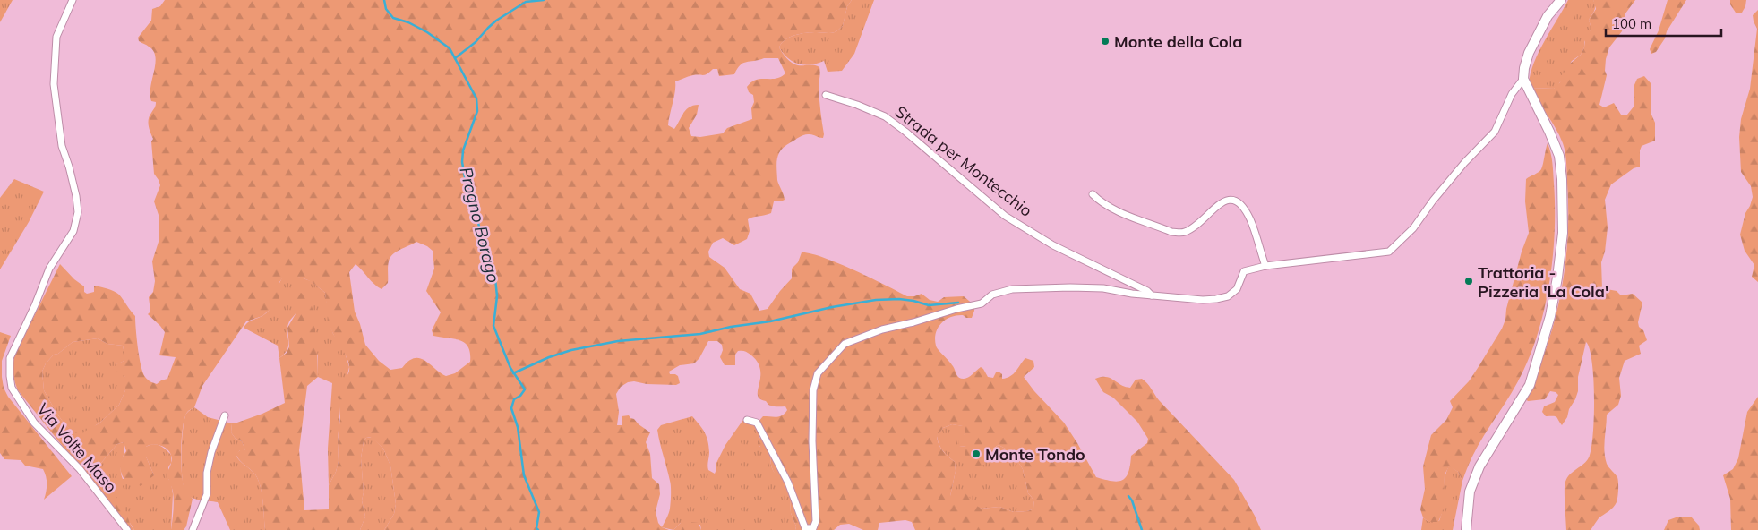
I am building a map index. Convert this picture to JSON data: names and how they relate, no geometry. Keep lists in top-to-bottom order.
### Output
{
  "streets": {
    "street": ["Strada per Montecchio", "Via Volte Maso"]
  },
  "water": ["Progno Borago"],
  "places": ["Monte della Cola", "Trattoria - Pizzeria 'La Cola'", "Monte Tondo"],
  "scale_bar": "100 m"
}
